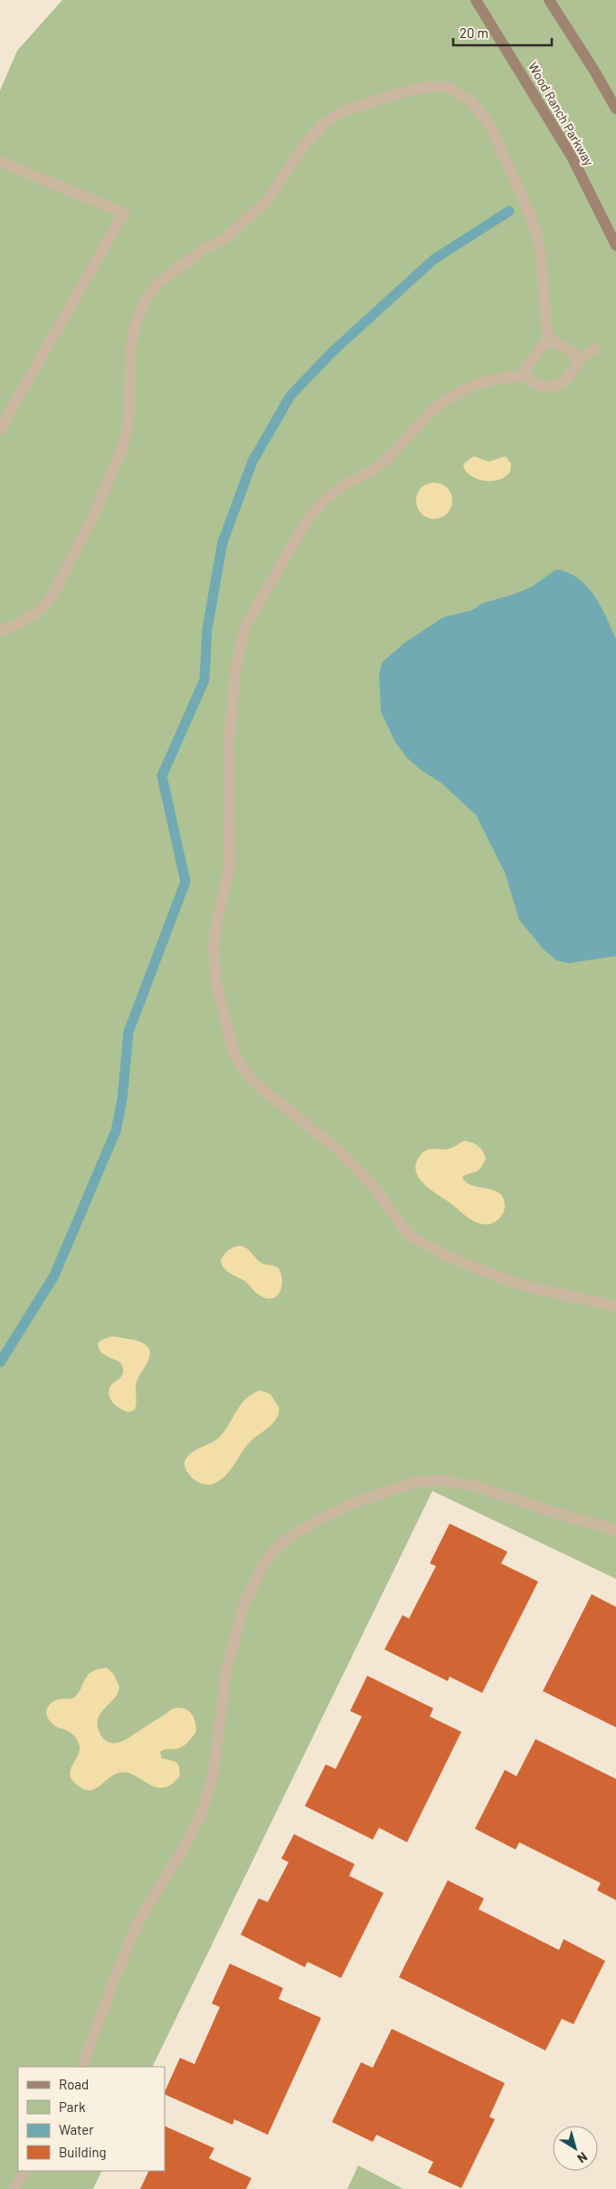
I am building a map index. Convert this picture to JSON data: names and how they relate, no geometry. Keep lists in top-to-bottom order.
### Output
{
  "streets": {
    "main road": ["Wood Ranch Parkway"]
  },
  "legend": [
    "Road",
    "Park",
    "Water",
    "Building"
  ],
  "scale_bar": "20 m",
  "north": "bottom right"
}
